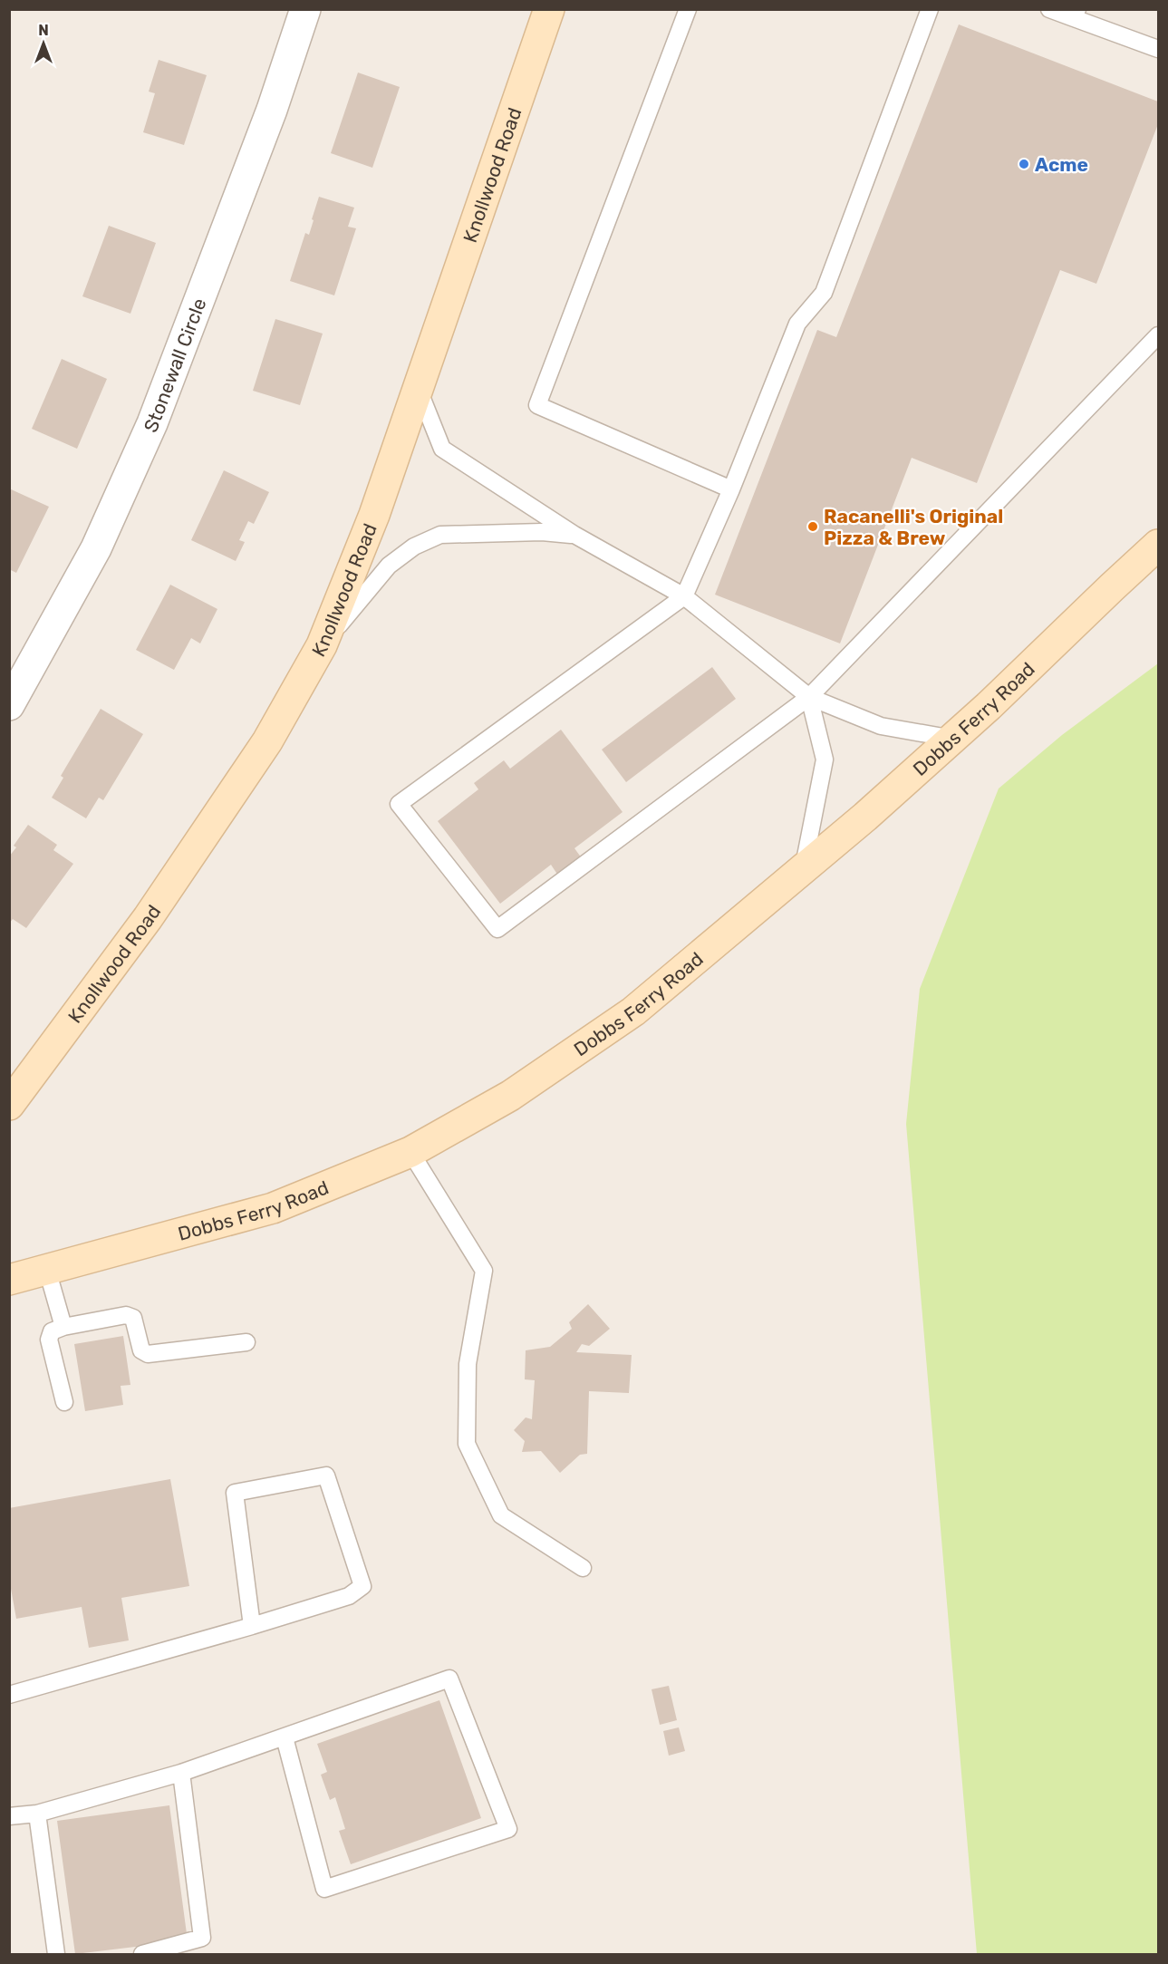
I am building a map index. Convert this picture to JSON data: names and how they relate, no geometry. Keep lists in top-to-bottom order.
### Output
{
  "streets": {
    "main road": ["Knollwood Road", "Dobbs Ferry Road"],
    "street": ["Stonewall Circle"]
  },
  "places": ["Acme", "Racanelli's Original Pizza & Brew"],
  "north": "top"
}
